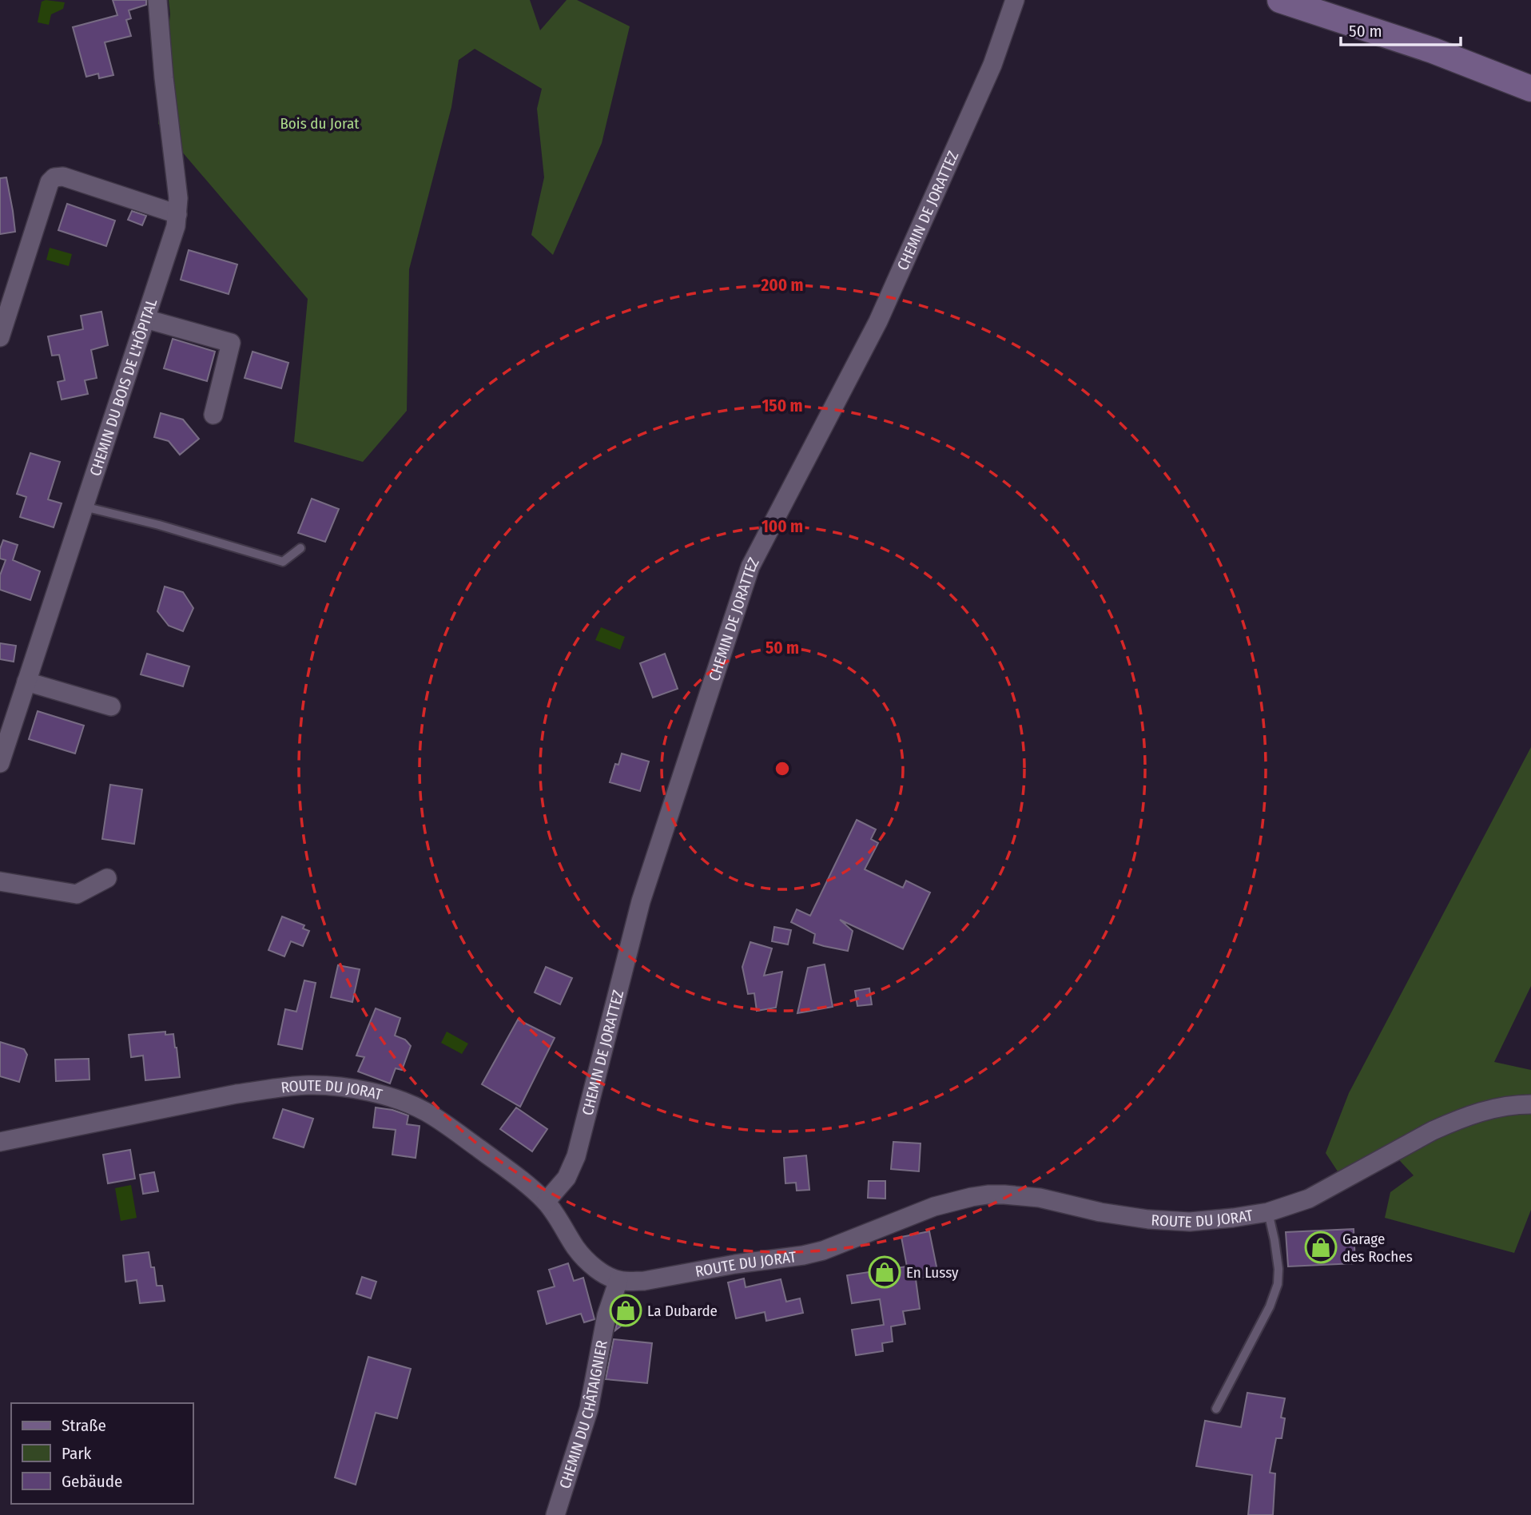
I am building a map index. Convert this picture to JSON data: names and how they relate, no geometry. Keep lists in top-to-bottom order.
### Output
{
  "streets": {
    "street": [
      "CHEMIN DE JORATTEZ",
      "CHEMIN DU BOIS DE L'HÔPITAL",
      "ROUTE DU JORAT",
      "CHEMIN DU CHÂTAIGNIER"
    ]
  },
  "crossings": [
    ["CHEMIN DE JORATTEZ", "ROUTE DU JORAT"],
    ["ROUTE DU JORAT", "CHEMIN DU CHÂTAIGNIER"]
  ],
  "parks": ["Bois du Jorat"],
  "places": {
    "shop": ["Garage des Roches", "En Lussy", "La Dubarde"]
  },
  "legend": ["Straße", "Park", "Gebäude"],
  "scale_bar": "50 m",
  "rings": [
    "200 m",
    "150 m",
    "100 m",
    "50 m"
  ]
}
